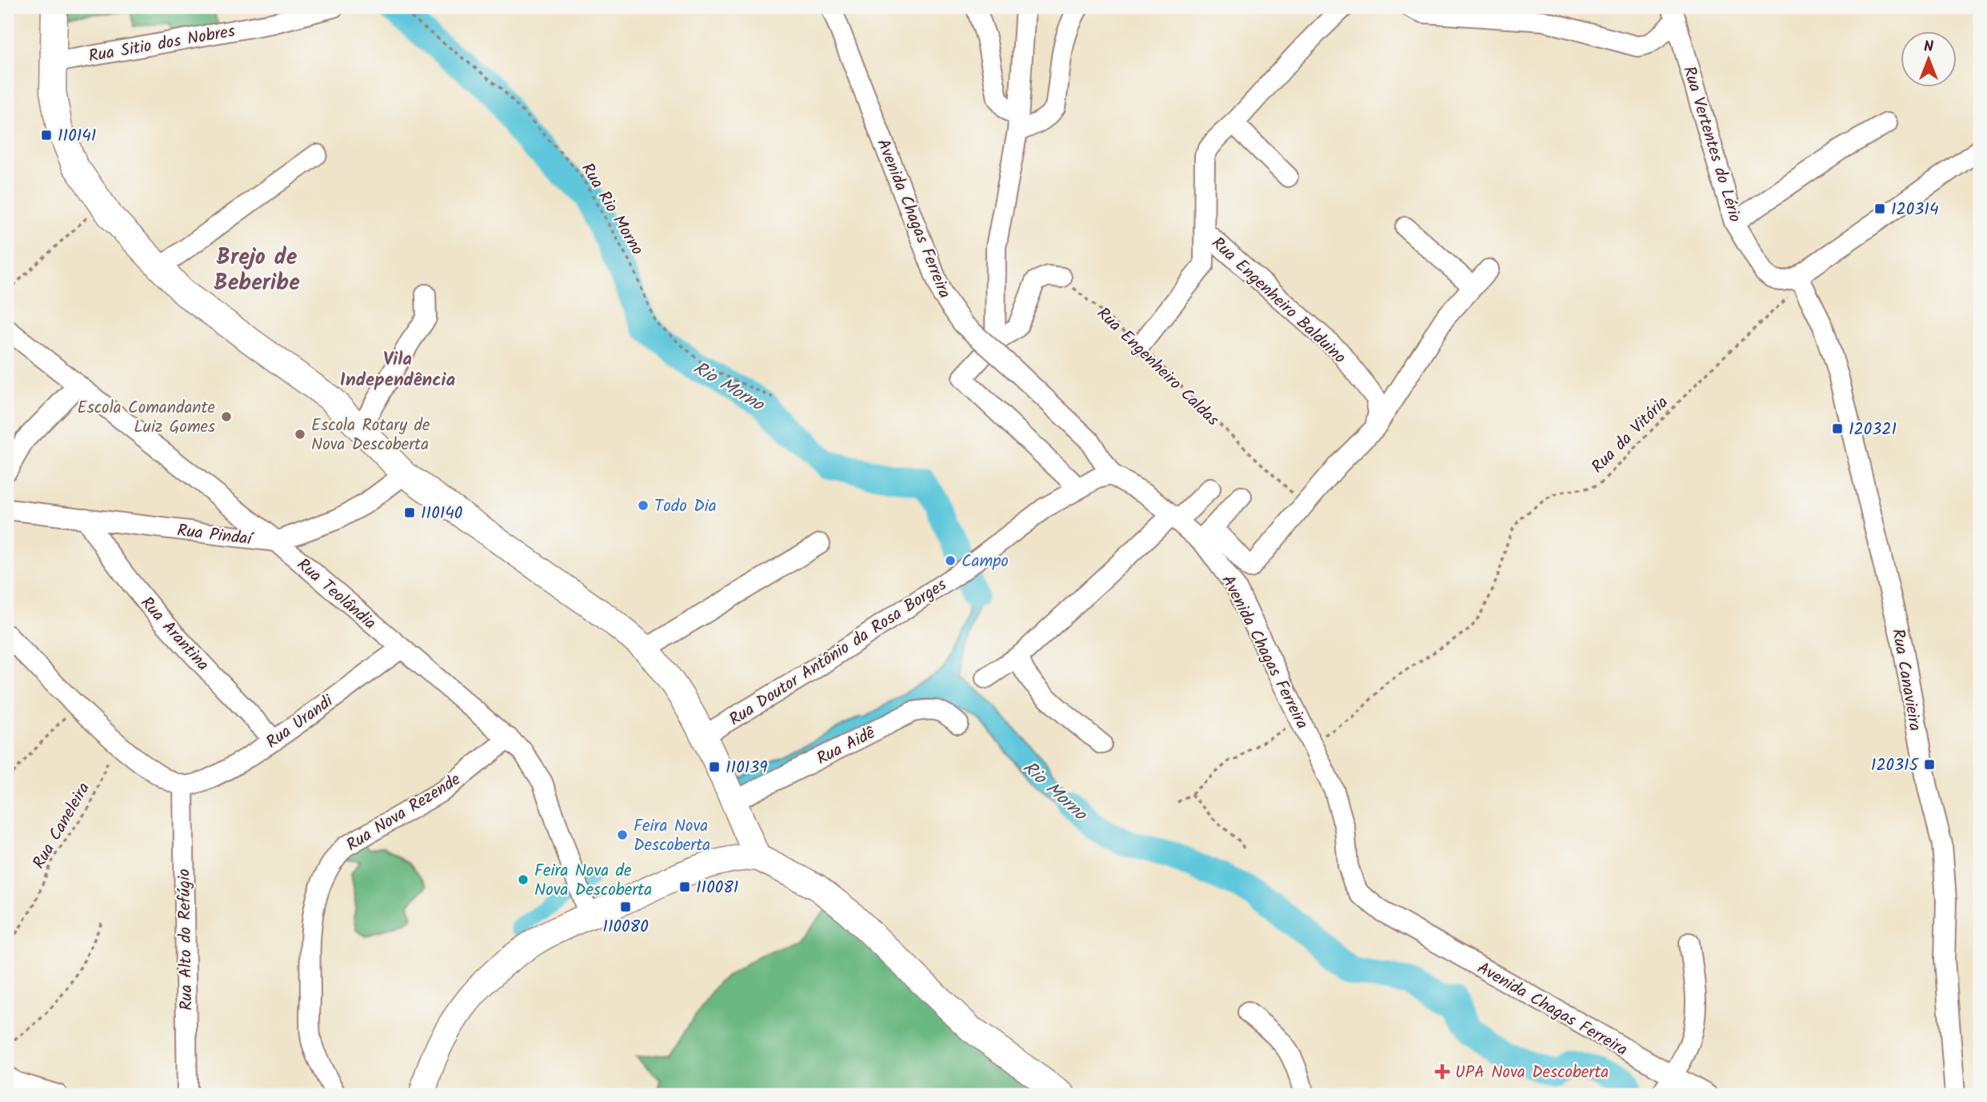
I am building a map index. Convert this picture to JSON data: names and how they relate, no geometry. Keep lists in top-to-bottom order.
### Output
{
  "streets": {
    "street": [
      "Rua Sitio dos Nobres",
      "Rua Vertentes do Lério",
      "Avenida Chagas Ferreira",
      "Rua Engenheiro Balduino",
      "Rua Pindaí",
      "Rua Teolândia",
      "Rua Arantina",
      "Rua Doutor Antônio da Rosa Borges",
      "Rua Canavieira",
      "Rua Urandi",
      "Rua Aidê",
      "Rua Nova Rezende",
      "Rua Alto do Refúgio"
    ],
    "path": [
      "Rua Rio Morno",
      "Rua Engenheiro Caldas",
      "Rua da Vitória",
      "Rua Caneleira"
    ]
  },
  "crossings": [
    ["Rua Vertentes do Lério", "Rua da Vitória"],
    ["Rua Vertentes do Lério", "Rua Canavieira"],
    ["Avenida Chagas Ferreira", "Rua da Vitória"],
    ["Avenida Chagas Ferreira", "Rua Doutor Antônio da Rosa Borges"],
    ["Rua da Vitória", "Rua Canavieira"],
    ["Rua Pindaí", "Rua Teolândia"],
    ["Rua Pindaí", "Rua Arantina"],
    ["Rua Teolândia", "Rua Urandi"],
    ["Rua Teolândia", "Rua Nova Rezende"],
    ["Rua Arantina", "Rua Urandi"],
    ["Rua Urandi", "Rua Alto do Refúgio"]
  ],
  "districts": ["Brejo de Beberibe", "Vila Independência"],
  "water": ["Rio Morno"],
  "places": {
    "transit": [
      "110141",
      "120314",
      "120321",
      "110140",
      "120315",
      "110139",
      "110081",
      "110080"
    ],
    "other": [
      "Escola Comandante Luiz Gomes",
      "Escola Rotary de Nova Descoberta",
      "Todo Dia",
      "Campo",
      "Feira Nova Descoberta",
      "Feira Nova de Nova Descoberta"
    ],
    "health": ["UPA Nova Descoberta"]
  },
  "north": "top"
}
